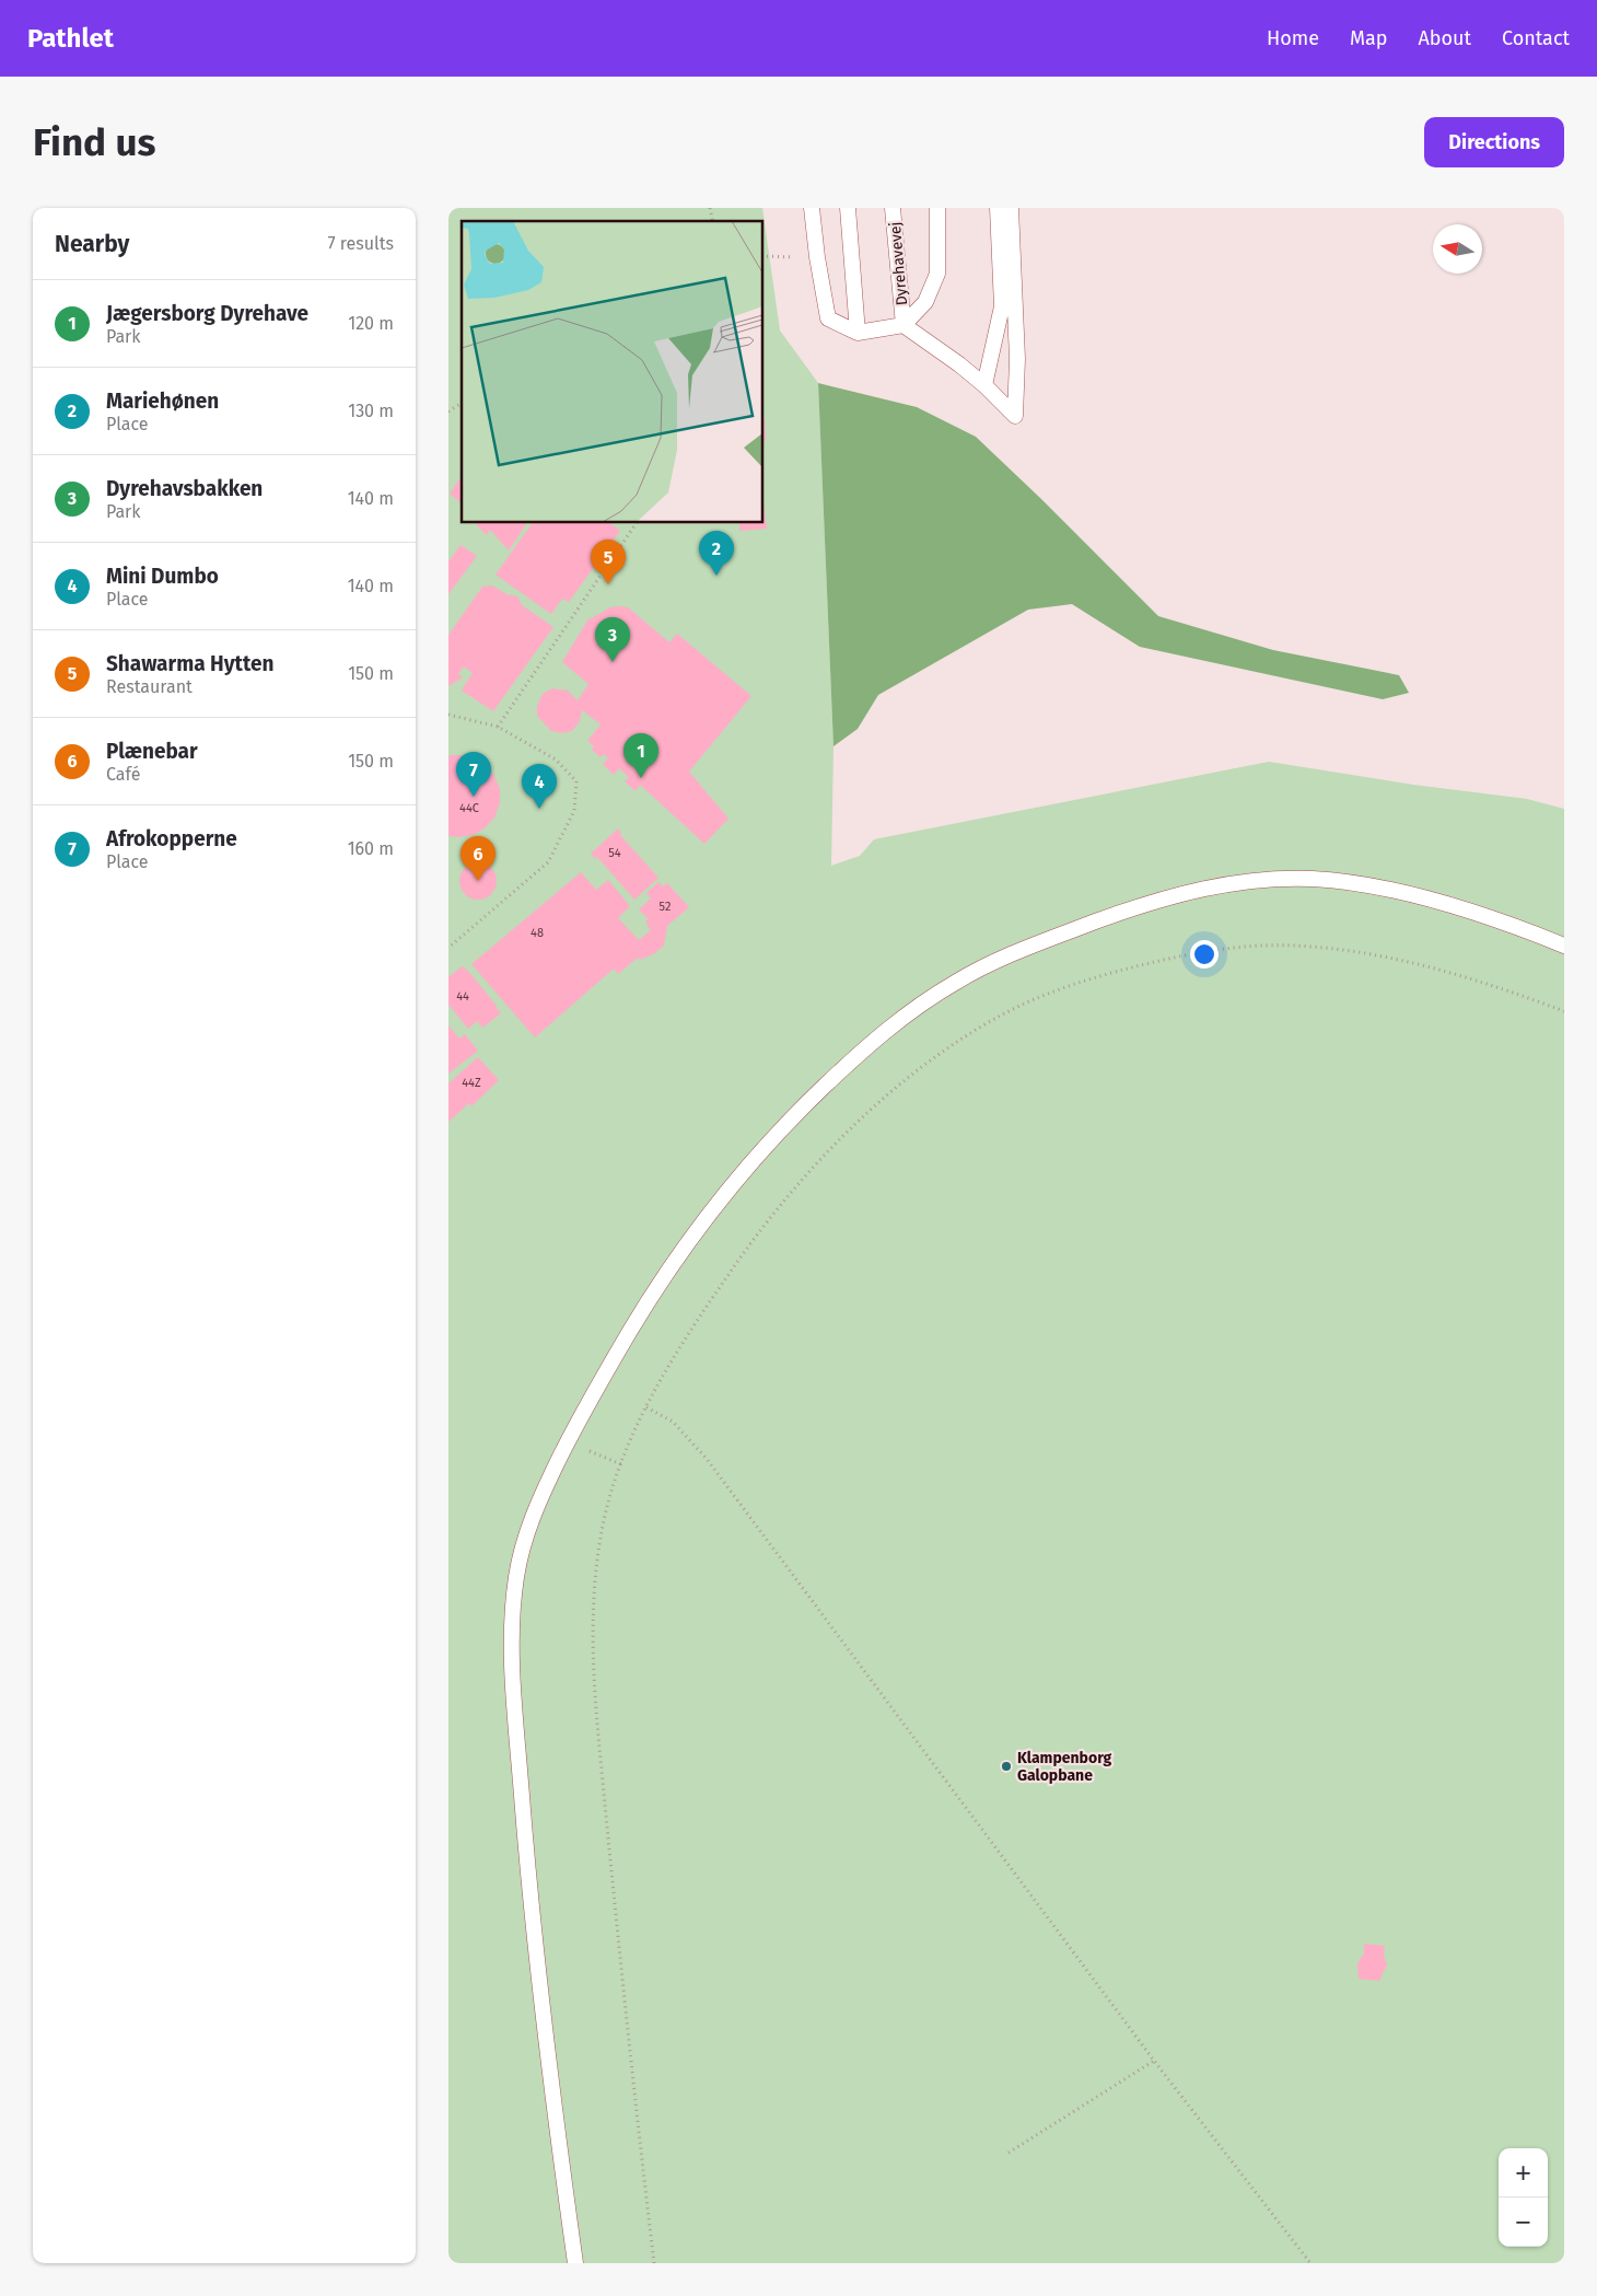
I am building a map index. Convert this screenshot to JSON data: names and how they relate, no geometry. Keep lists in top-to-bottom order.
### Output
{
  "streets": {
    "lane": ["Dyrehavevej"]
  },
  "places": ["Klampenborg Galopbane"],
  "house_numbers": [
    "44C",
    "54",
    "52",
    "48",
    "44",
    "44Z"
  ],
  "north": "left",
  "page": {
    "header": "Pathlet",
    "nav": [
      "Home",
      "Map",
      "About",
      "Contact"
    ],
    "buttons": "Directions",
    "title": "Find us",
    "heading": ["Nearby", "7 results"],
    "list": [
      {
        "mark": "1",
        "name": "Jægersborg Dyrehave",
        "note": "Park",
        "value": "120 m"
      },
      {
        "mark": "2",
        "name": "Mariehønen",
        "note": "Place",
        "value": "130 m"
      },
      {
        "mark": "3",
        "name": "Dyrehavsbakken",
        "note": "Park",
        "value": "140 m"
      },
      {
        "mark": "4",
        "name": "Mini Dumbo",
        "note": "Place",
        "value": "140 m"
      },
      {
        "mark": "5",
        "name": "Shawarma Hytten",
        "note": "Restaurant",
        "value": "150 m"
      },
      {
        "mark": "6",
        "name": "Plænebar",
        "note": "Café",
        "value": "150 m"
      },
      {
        "mark": "7",
        "name": "Afrokopperne",
        "note": "Place",
        "value": "160 m"
      }
    ],
    "pins": [
      "2",
      "5",
      "3",
      "1",
      "7",
      "4",
      "6"
    ],
    "map_buttons": ["+", "−"]
  }
}
